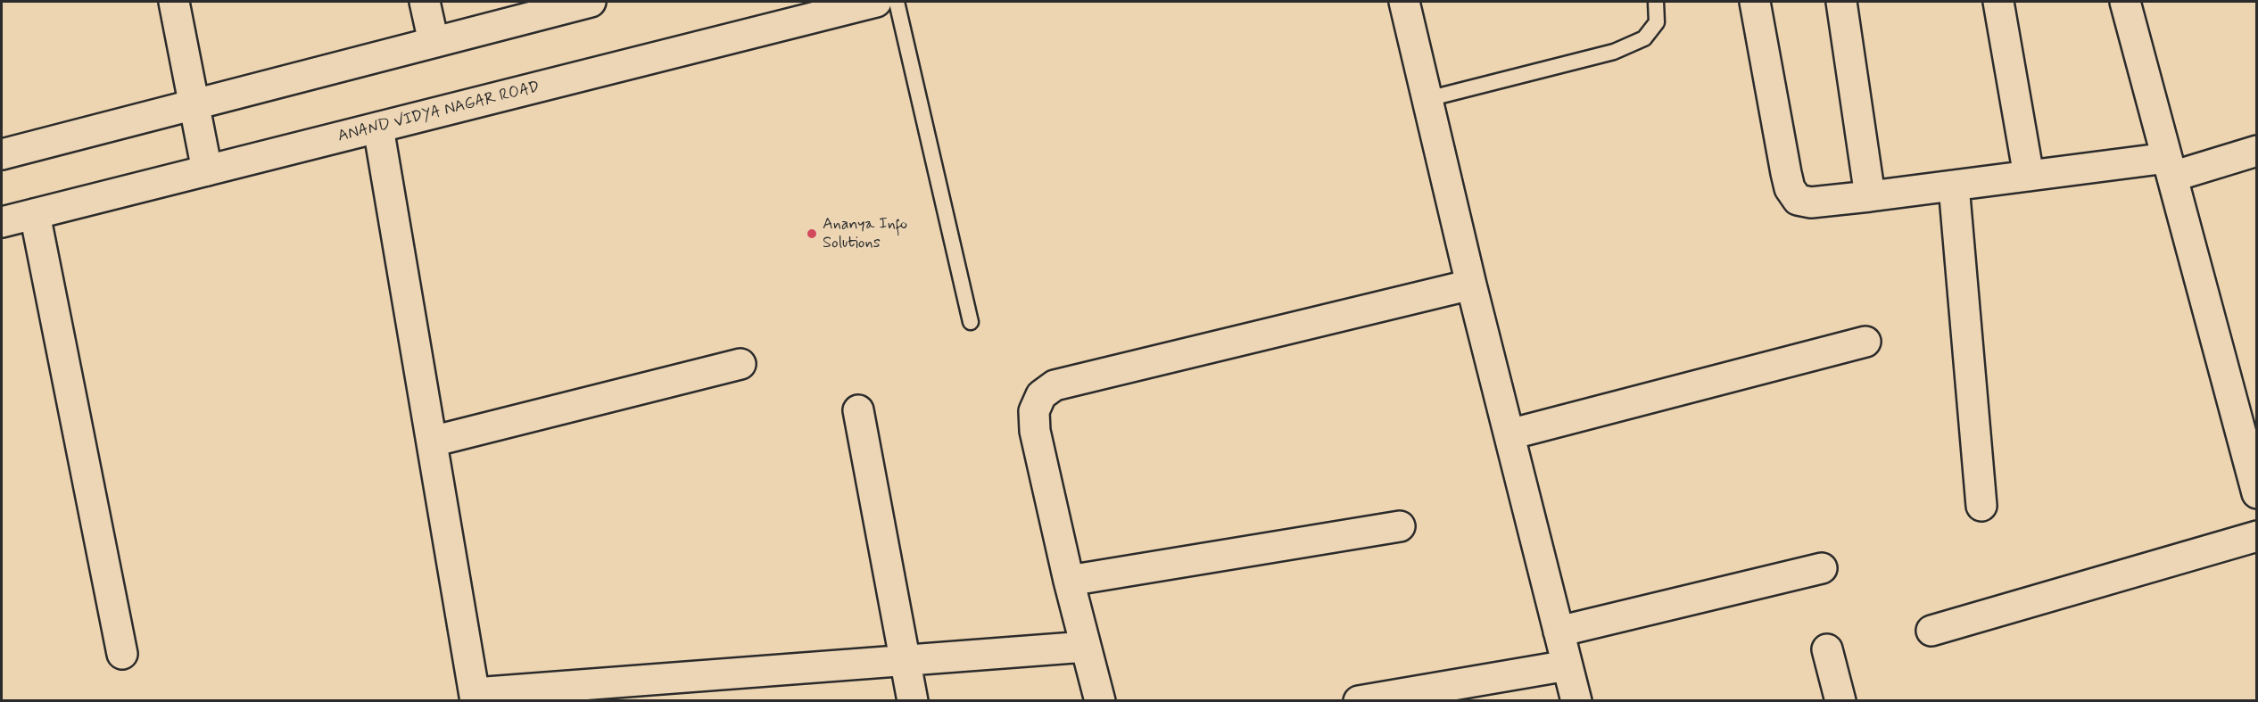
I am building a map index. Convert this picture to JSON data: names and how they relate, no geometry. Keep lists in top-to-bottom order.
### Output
{
  "streets": {
    "street": ["ANAND VIDYA NAGAR ROAD"]
  },
  "places": ["Ananya Info Solutions"]
}
